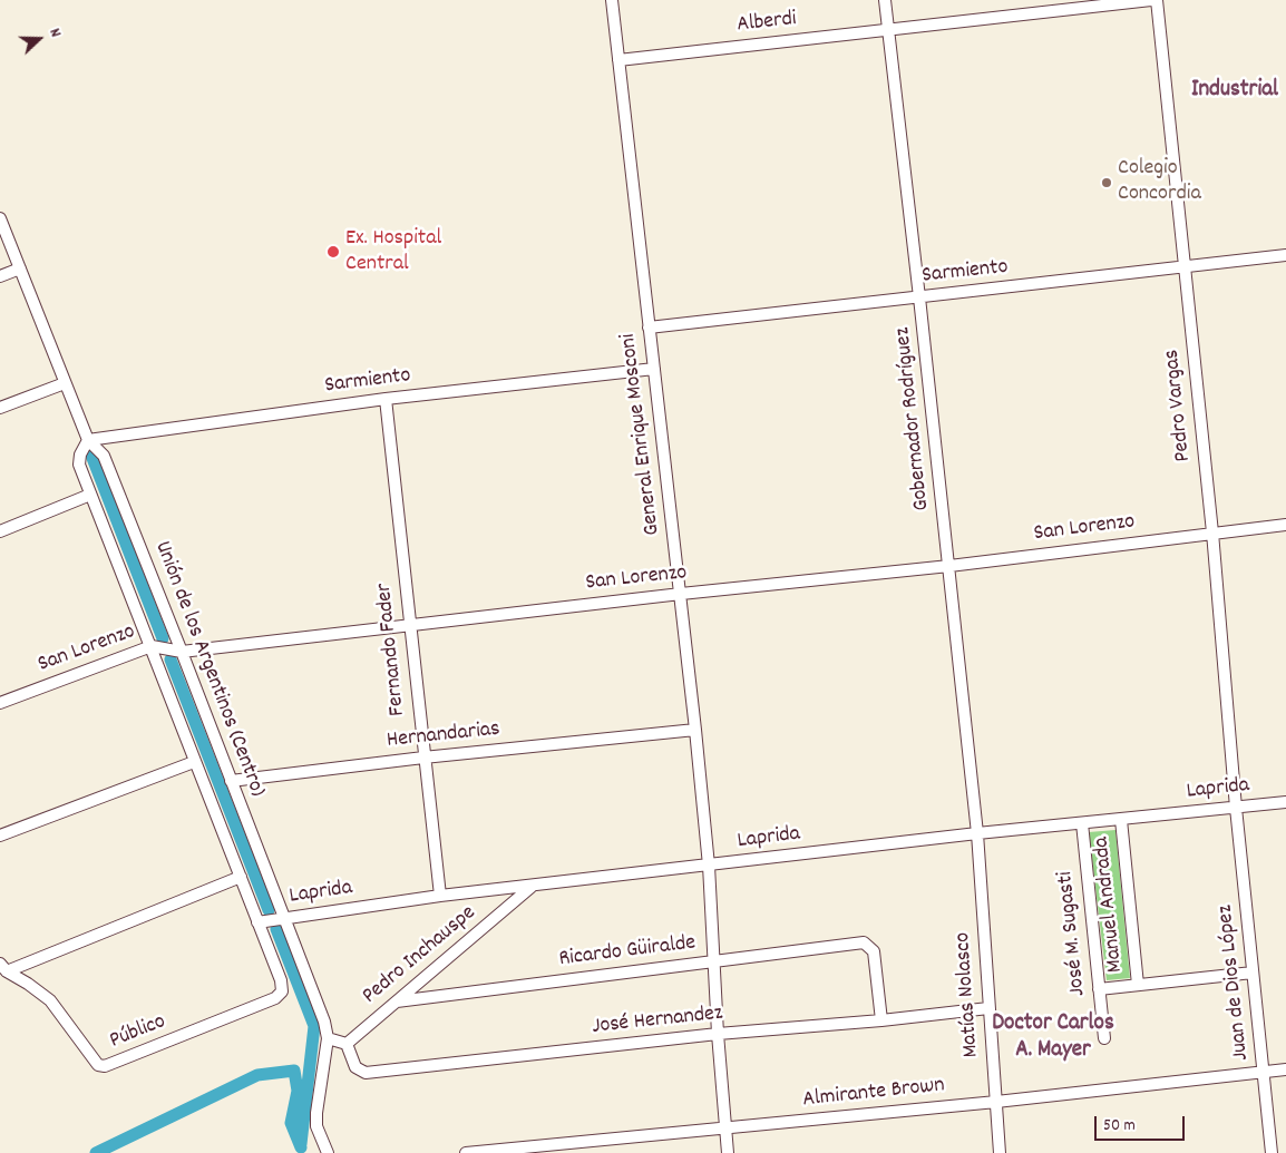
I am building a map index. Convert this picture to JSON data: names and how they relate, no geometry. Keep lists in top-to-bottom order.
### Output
{
  "streets": {
    "street": [
      "Alberdi",
      "Sarmiento",
      "Pedro Vargas",
      "Gobernador Rodríguez",
      "General Enrique Mosconi",
      "San Lorenzo",
      "Fernando Fader",
      "Unión de los Argentinos (Centro)",
      "Hernandarias",
      "Laprida",
      "Manuel Andrada",
      "José M. Sugasti",
      "Ricardo Güiralde",
      "Pedro Inchauspe",
      "Juan de Dios López",
      "Matías Nolasco",
      "José Hernandez",
      "Público",
      "Almirante Brown"
    ]
  },
  "crossings": [
    ["Alberdi", "Gobernador Rodríguez"],
    ["Alberdi", "General Enrique Mosconi"],
    ["Sarmiento", "Pedro Vargas"],
    ["Sarmiento", "Gobernador Rodríguez"],
    ["Sarmiento", "General Enrique Mosconi"],
    ["Sarmiento", "Fernando Fader"],
    ["Sarmiento", "Unión de los Argentinos (Centro)"],
    ["Pedro Vargas", "San Lorenzo"],
    ["Pedro Vargas", "Laprida"],
    ["Pedro Vargas", "Juan de Dios López"],
    ["Gobernador Rodríguez", "San Lorenzo"],
    ["Gobernador Rodríguez", "Laprida"],
    ["Gobernador Rodríguez", "Matías Nolasco"],
    ["General Enrique Mosconi", "San Lorenzo"],
    ["General Enrique Mosconi", "Hernandarias"],
    ["General Enrique Mosconi", "Laprida"],
    ["General Enrique Mosconi", "Ricardo Güiralde"],
    ["General Enrique Mosconi", "José Hernandez"],
    ["General Enrique Mosconi", "Almirante Brown"],
    ["San Lorenzo", "Fernando Fader"],
    ["San Lorenzo", "Unión de los Argentinos (Centro)"],
    ["Fernando Fader", "Hernandarias"],
    ["Fernando Fader", "Laprida"],
    ["Unión de los Argentinos (Centro)", "Hernandarias"],
    ["Unión de los Argentinos (Centro)", "Laprida"],
    ["Unión de los Argentinos (Centro)", "Público"],
    ["Laprida", "Manuel Andrada"],
    ["Laprida", "José M. Sugasti"],
    ["Laprida", "Pedro Inchauspe"],
    ["Laprida", "Juan de Dios López"],
    ["Laprida", "Matías Nolasco"],
    ["Ricardo Güiralde", "Pedro Inchauspe"],
    ["Ricardo Güiralde", "José Hernandez"],
    ["Pedro Inchauspe", "José Hernandez"],
    ["Juan de Dios López", "Almirante Brown"],
    ["Matías Nolasco", "José Hernandez"],
    ["Matías Nolasco", "Almirante Brown"]
  ],
  "districts": ["Industrial", "Doctor Carlos A. Mayer"],
  "places": ["Colegio Concordia", "Ex. Hospital Central"],
  "scale_bar": "50 m",
  "north": "right"
}
